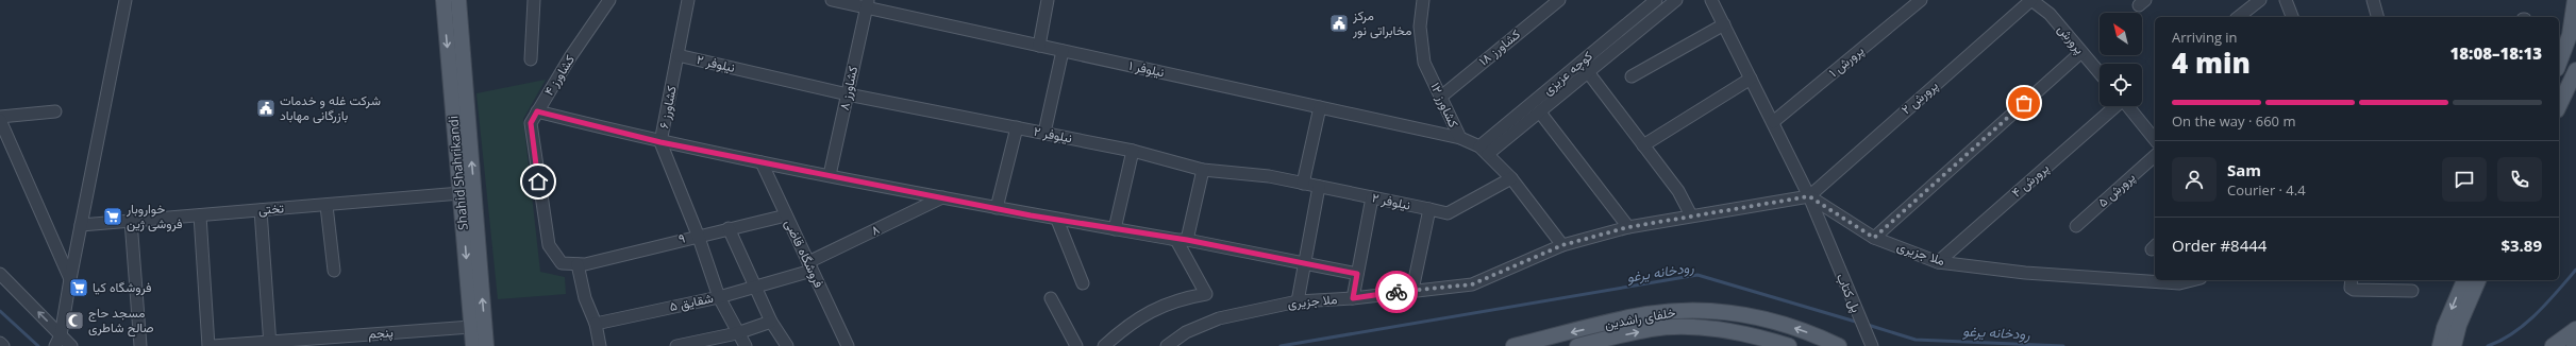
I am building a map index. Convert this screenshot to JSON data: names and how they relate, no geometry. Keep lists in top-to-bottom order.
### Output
{
  "streets": {
    "main road": ["Shahid Shahrikandi", "خلفای راشدین"],
    "street": [
      "پرورش",
      "کشاورز ۱۸",
      "پرورش ۱",
      "نیلوفر ۲",
      "نیلوفر ۱",
      "کوچه عزیزی",
      "کشاورز ۴",
      "کشاورز ۸",
      "پرورش ۲",
      "کشاورز ۱۲",
      "کشاورز ۶",
      "پرورش ۴",
      "پرورش ۵",
      "تختی",
      "۸",
      "۹",
      "فروشگاه قاضی",
      "ملا جزیری",
      "پل کتاب",
      "شقایق ۵",
      "پنجم"
    ]
  },
  "crossings": [
    ["پرورش", "پرورش ۲"],
    ["کشاورز ۱۸", "کشاورز ۱۲"],
    ["پرورش ۱", "پل کتاب"],
    ["نیلوفر ۲", "کشاورز ۸"],
    ["نیلوفر ۲", "کشاورز ۱۲"],
    ["نیلوفر ۲", "کشاورز ۶"],
    ["نیلوفر ۱", "کشاورز ۸"],
    ["نیلوفر ۱", "کشاورز ۱۲"],
    ["کوچه عزیزی", "کشاورز ۱۲"],
    ["کشاورز ۴", "۹"],
    ["پرورش ۲", "ملا جزیری"],
    ["پرورش ۲", "پل کتاب"],
    ["کشاورز ۱۲", "ملا جزیری"],
    ["کشاورز ۶", "۹"],
    ["کشاورز ۶", "شقایق ۵"],
    ["Shahid Shahrikandi", "تختی"],
    ["Shahid Shahrikandi", "پنجم"],
    ["پرورش ۴", "ملا جزیری"],
    ["۸", "فروشگاه قاضی"],
    ["۸", "شقایق ۵"],
    ["۹", "فروشگاه قاضی"],
    ["فروشگاه قاضی", "شقایق ۵"],
    ["ملا جزیری", "پل کتاب"]
  ],
  "water": ["رودخانه یرغو"],
  "places": {
    "public building": ["مرکز مخابراتی نور", "شرکت غله و خدمات بازرگانی مهاباد"],
    "supermarket": ["خواروبار فروشی ژین", "فروشگاه کیا"],
    "mosque": ["مسجد حاج صالح شاطری"]
  },
  "north": "top left",
  "page": {
    "heading": ["4 min", "Arriving in", "18:08–18:13"],
    "panel": [
      "Sam",
      "Courier · 4.4",
      "Order #8444",
      "$3.89"
    ],
    "bar": "On the way · 660 m"
  }
}
